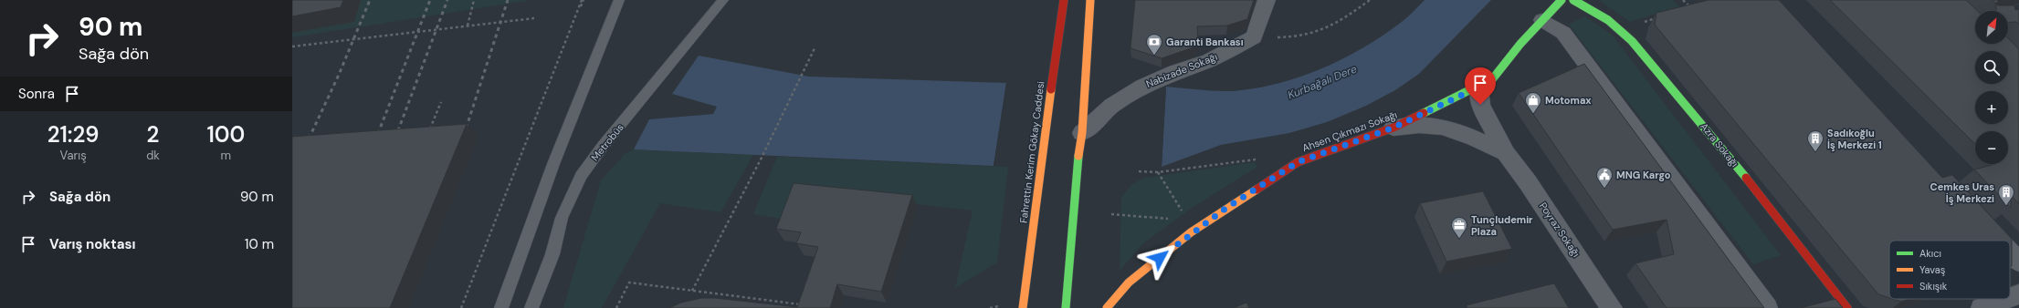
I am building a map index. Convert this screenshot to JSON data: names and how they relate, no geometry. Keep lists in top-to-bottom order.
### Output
{
  "streets": {
    "street": [
      "Nabizade Sokağı",
      "Ahsen Çıkmazı Sokağı",
      "Azra Sokağı",
      "Fahrettin Kerim Gökay Caddesi",
      "Poyraz Sokağı"
    ],
    "lane": ["Metrobüs"]
  },
  "crossings": [
    ["Ahsen Çıkmazı Sokağı", "Poyraz Sokağı"]
  ],
  "water": ["Kurbağalı Dere"],
  "places": {
    "bank": ["Garanti Bankası"],
    "shop": ["Motomax"],
    "building": ["Sadıkoğlu İş Merkezi 1", "Cemkes Uras İş Merkezi"],
    "public building": ["MNG Kargo"],
    "office": ["Tunçludemir Plaza"]
  },
  "legend": ["Akıcı", "Yavaş", "Sıkışık"],
  "north": "top right",
  "page": {
    "turn": ["90 m", "Sağa dön"],
    "map_buttons": ["+", "−"],
    "then": "Sonra",
    "eta": [
      "21:29",
      "Varış",
      "2",
      "dk",
      "100",
      "m"
    ],
    "list": [
      {
        "name": "Sağa dön",
        "value": "90 m"
      },
      {
        "name": "Varış noktası",
        "value": "10 m"
      }
    ]
  }
}
